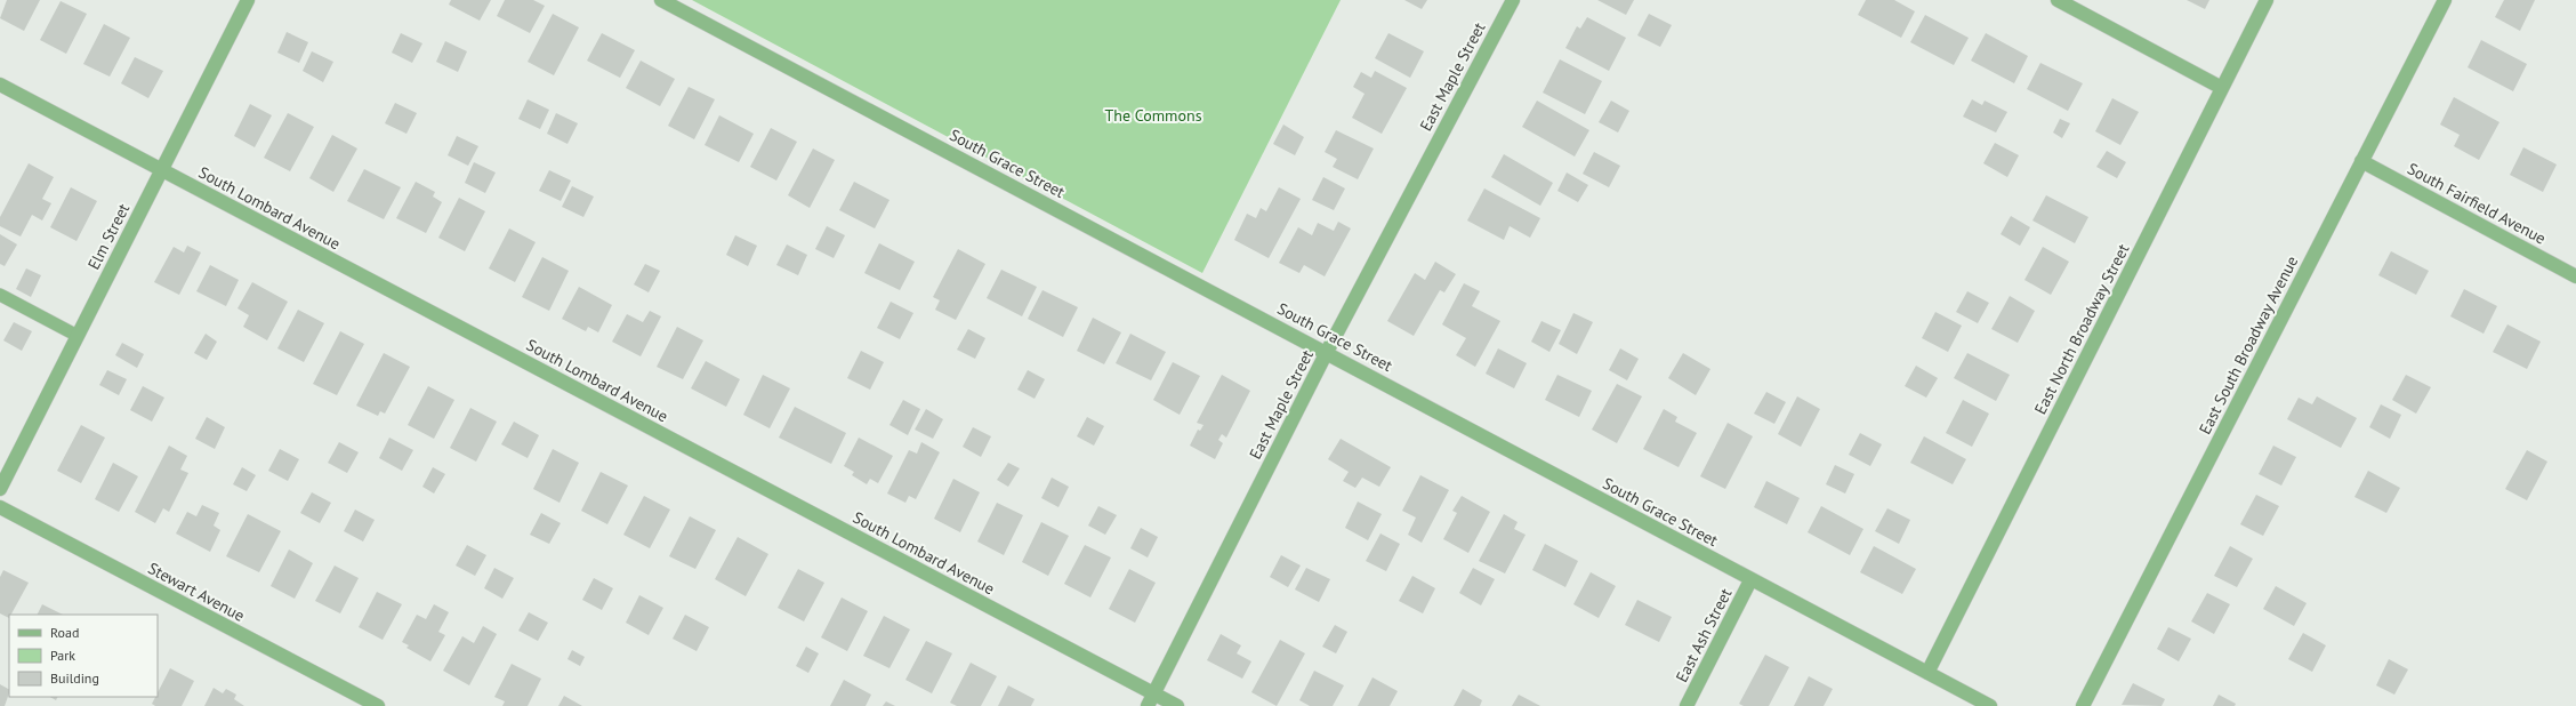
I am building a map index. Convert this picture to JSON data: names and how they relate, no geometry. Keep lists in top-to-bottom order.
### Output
{
  "streets": {
    "street": [
      "East Maple Street",
      "South Grace Street",
      "South Fairfield Avenue",
      "South Lombard Avenue",
      "Elm Street",
      "East North Broadway Street",
      "East South Broadway Avenue",
      "Stewart Avenue",
      "East Ash Street"
    ]
  },
  "crossings": [
    ["East Maple Street", "South Grace Street"],
    ["East Maple Street", "South Lombard Avenue"],
    ["South Grace Street", "East North Broadway Street"],
    ["South Grace Street", "East Ash Street"],
    ["South Fairfield Avenue", "East South Broadway Avenue"],
    ["South Lombard Avenue", "Elm Street"]
  ],
  "parks": ["The Commons"],
  "legend": ["Road", "Park", "Building"]
}
